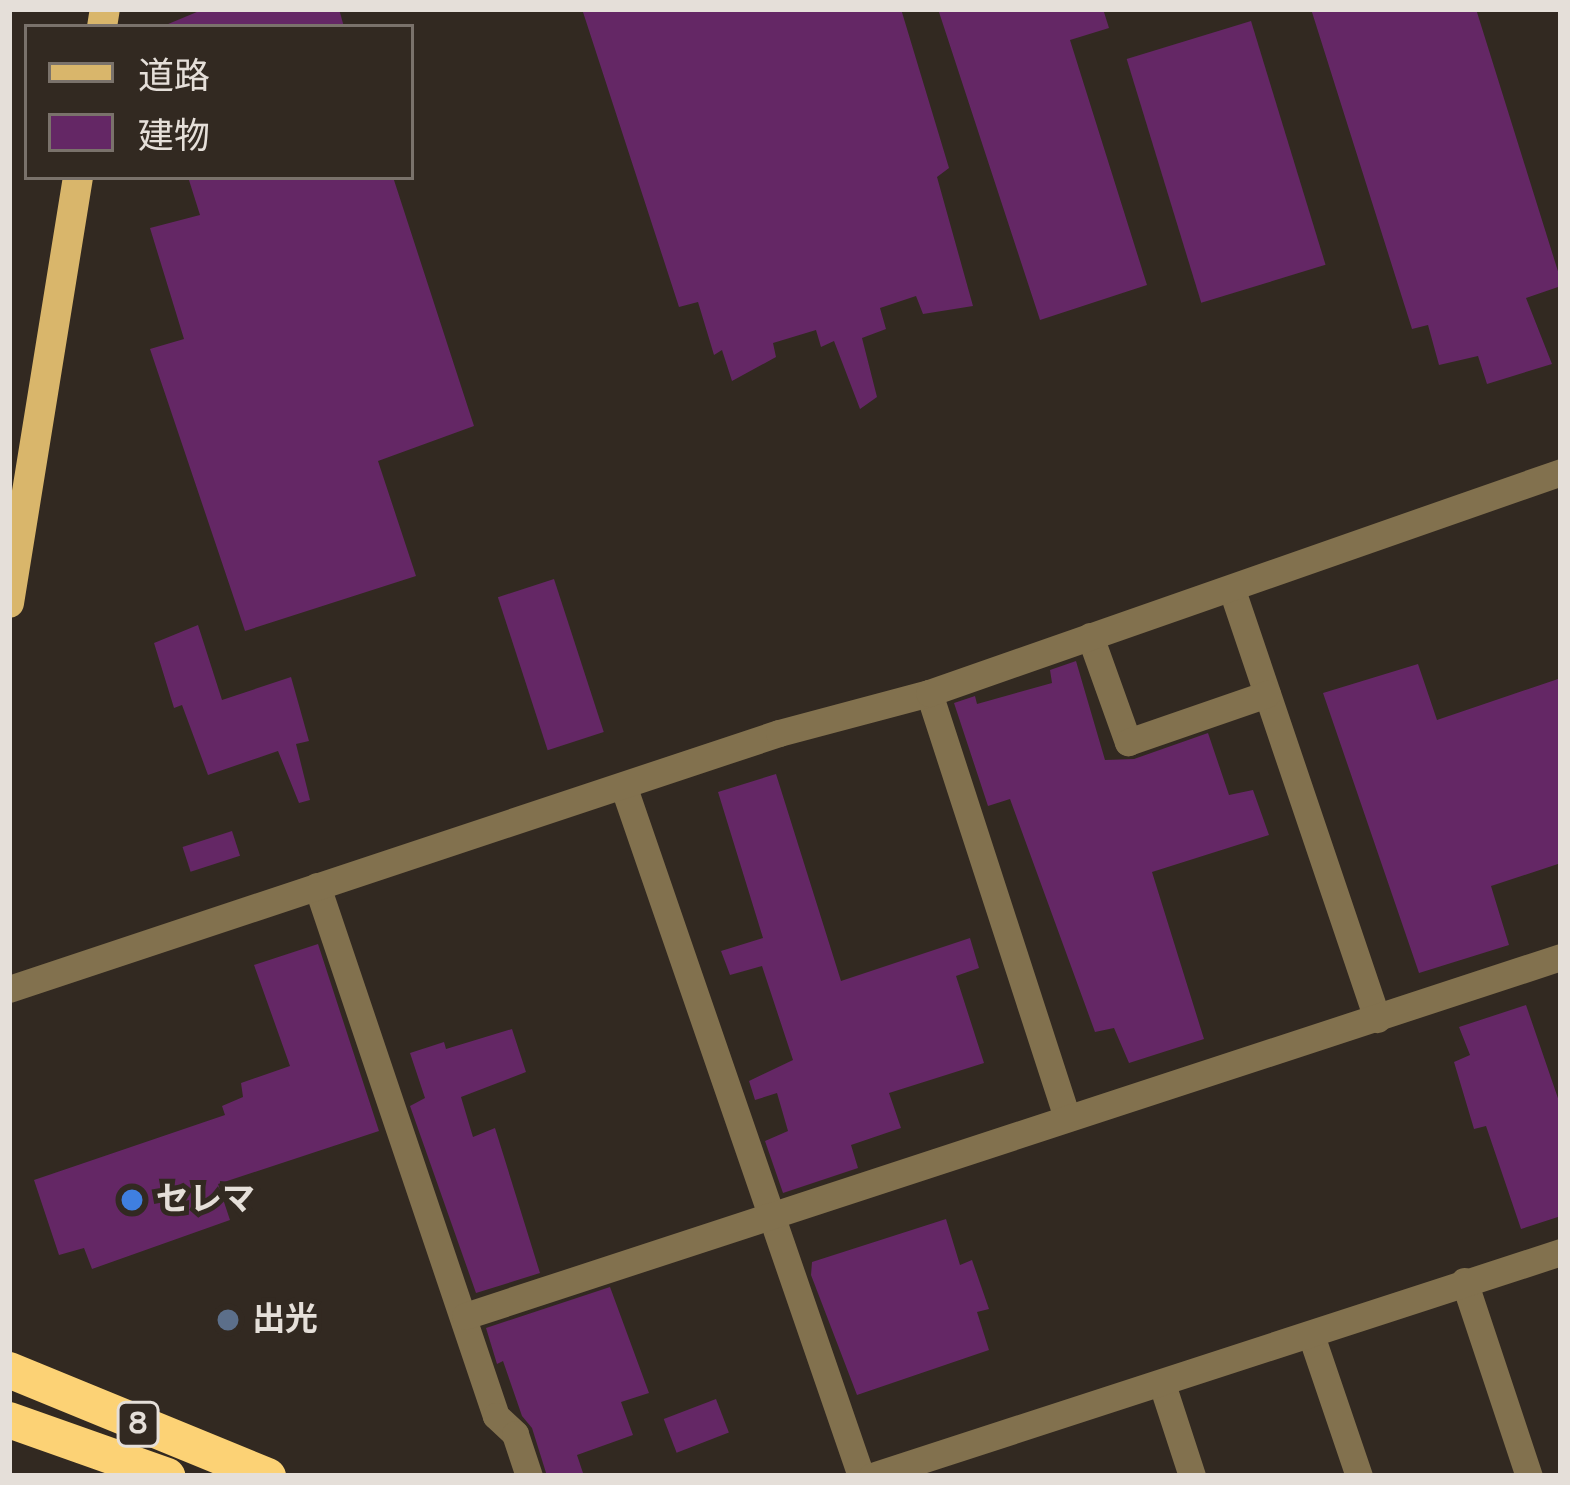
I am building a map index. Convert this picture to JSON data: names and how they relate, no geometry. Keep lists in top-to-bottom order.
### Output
{
  "streets": {
    "highway": ["8"]
  },
  "places": ["セレマ", "出光"],
  "legend": ["道路", "建物"]
}
